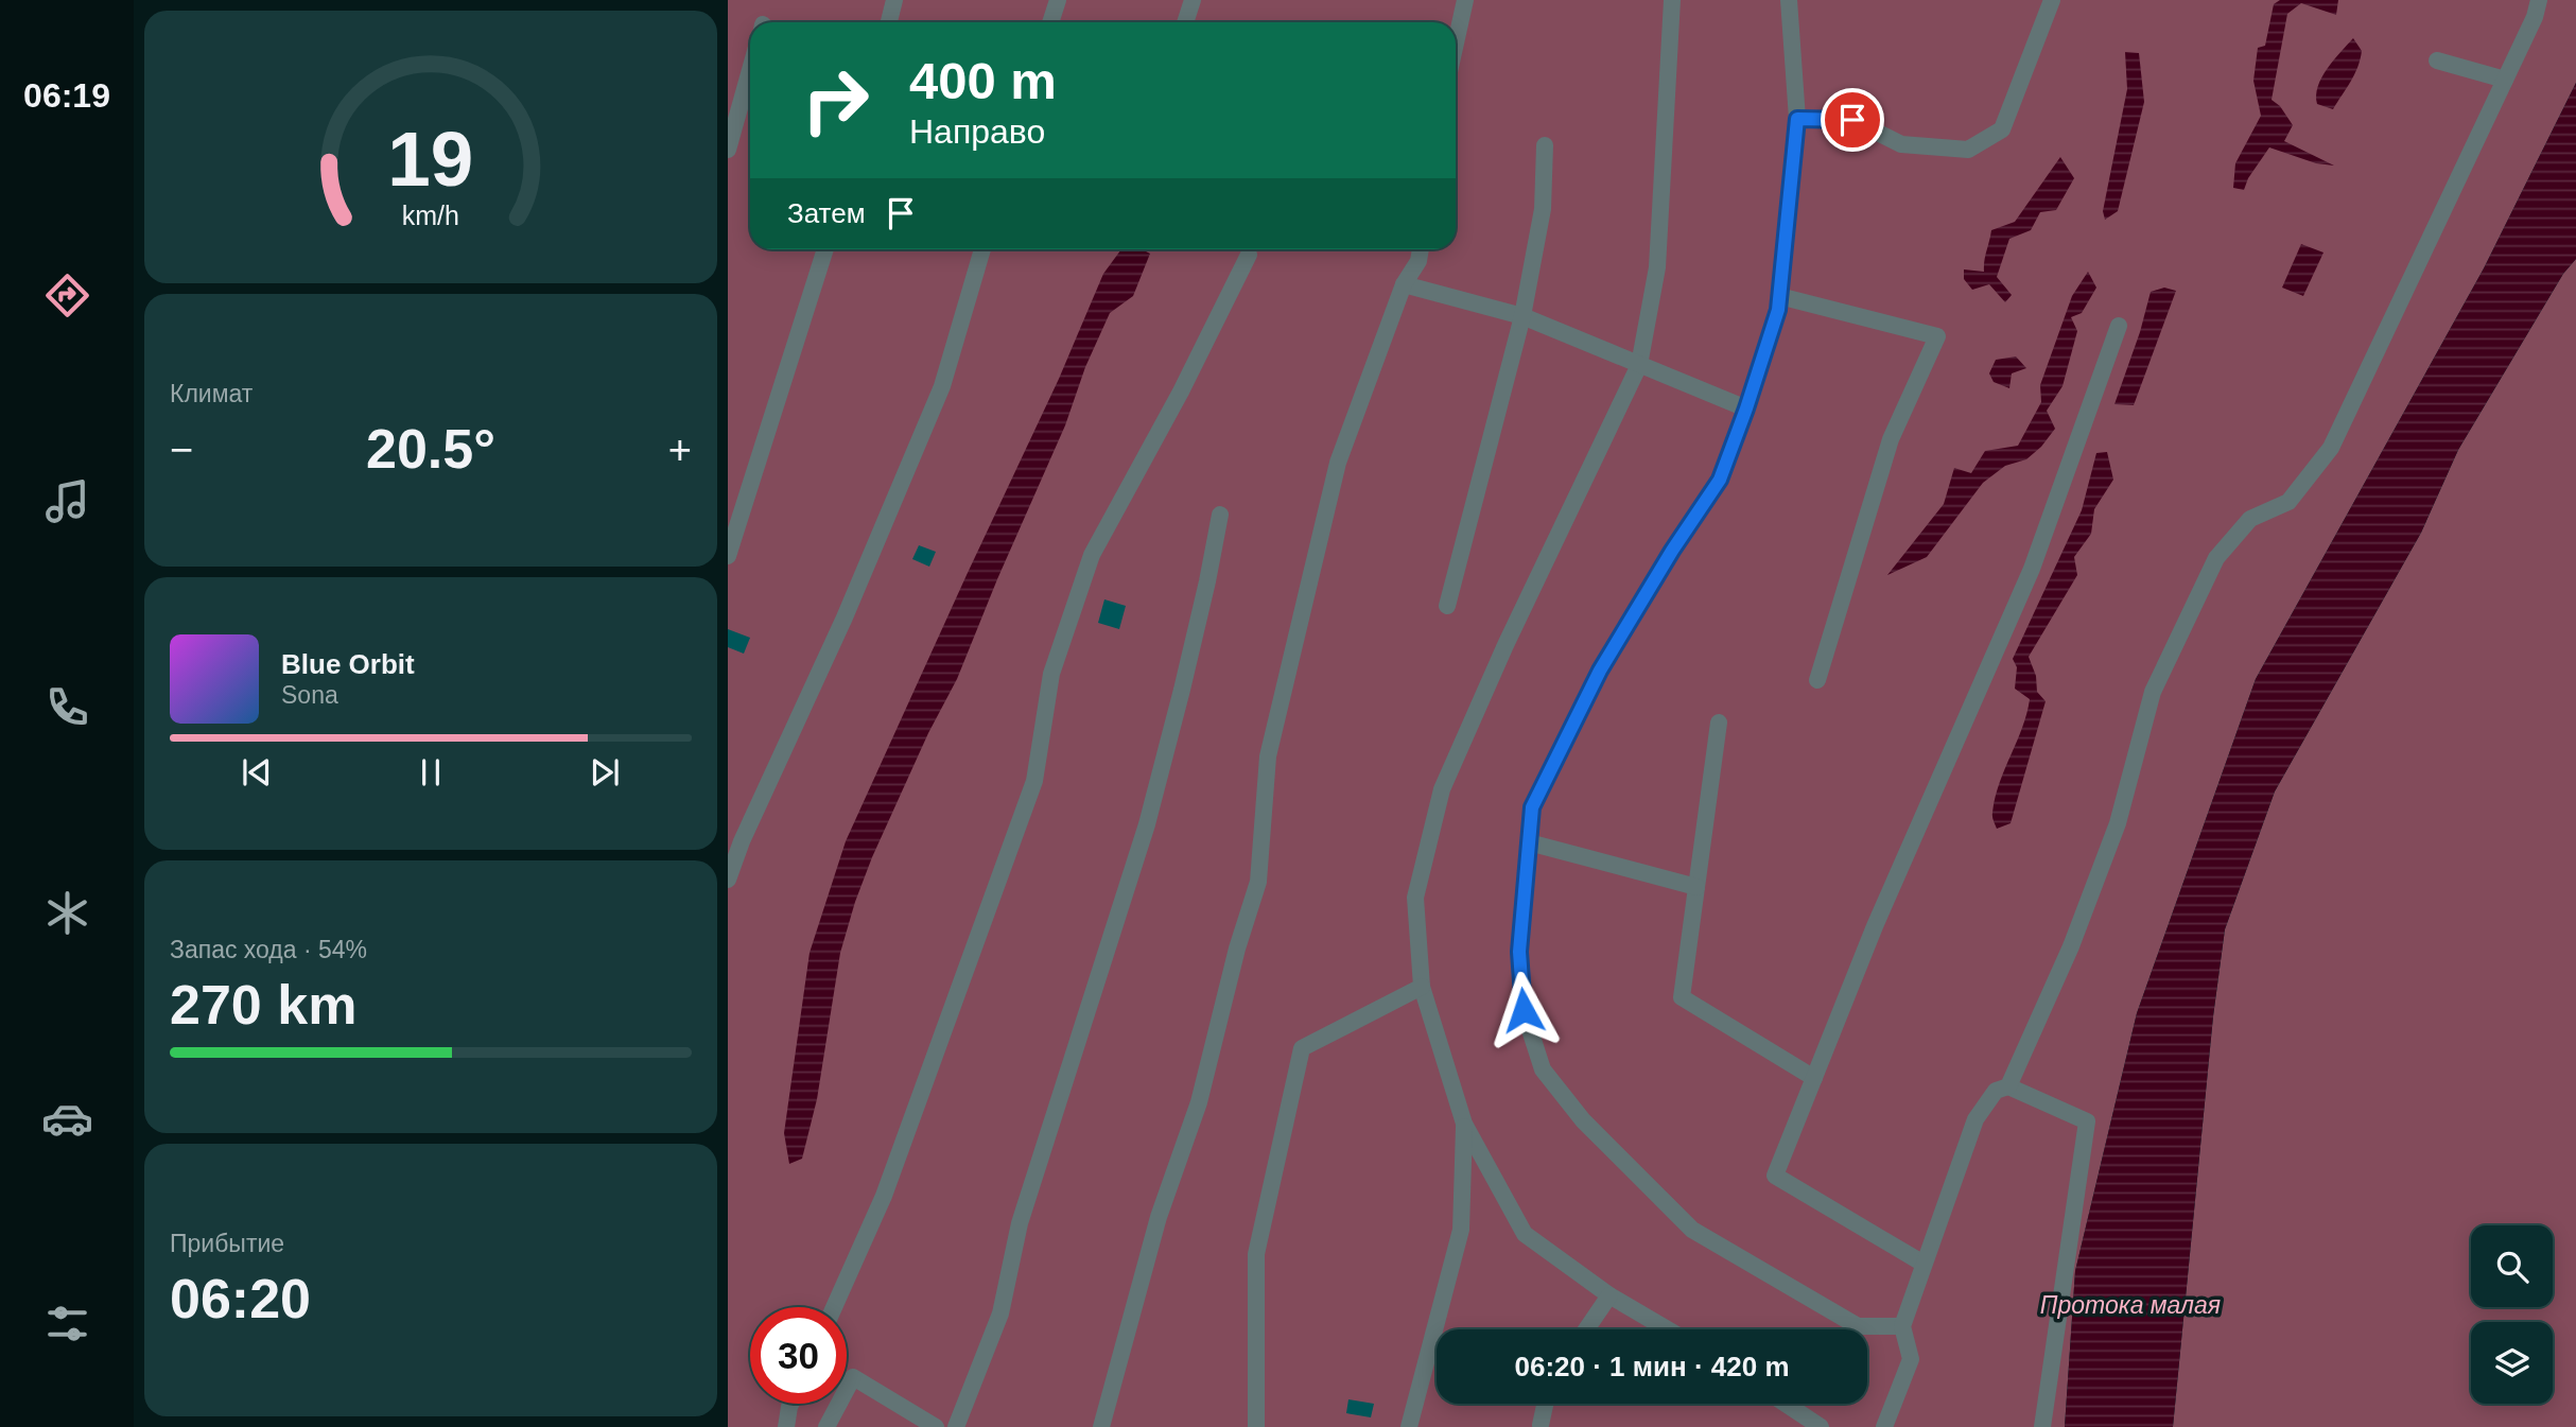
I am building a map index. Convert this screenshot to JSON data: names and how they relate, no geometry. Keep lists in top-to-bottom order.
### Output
{
  "water": ["Протока малая"],
  "page": {
    "tabs": "06:19",
    "turn": ["400 m", "Направо"],
    "then": "Затем",
    "tile": [
      "Климат",
      ["Запас хода · 54%", "270 km"],
      ["Прибытие", "06:20"]
    ],
    "heat": ["−", "20.5°", "+"],
    "song": ["Blue Orbit", "Sona"],
    "limit": "30",
    "trip": "06:20 · 1 мин · 420 m",
    "gauge": ["19", "km/h"]
  }
}
